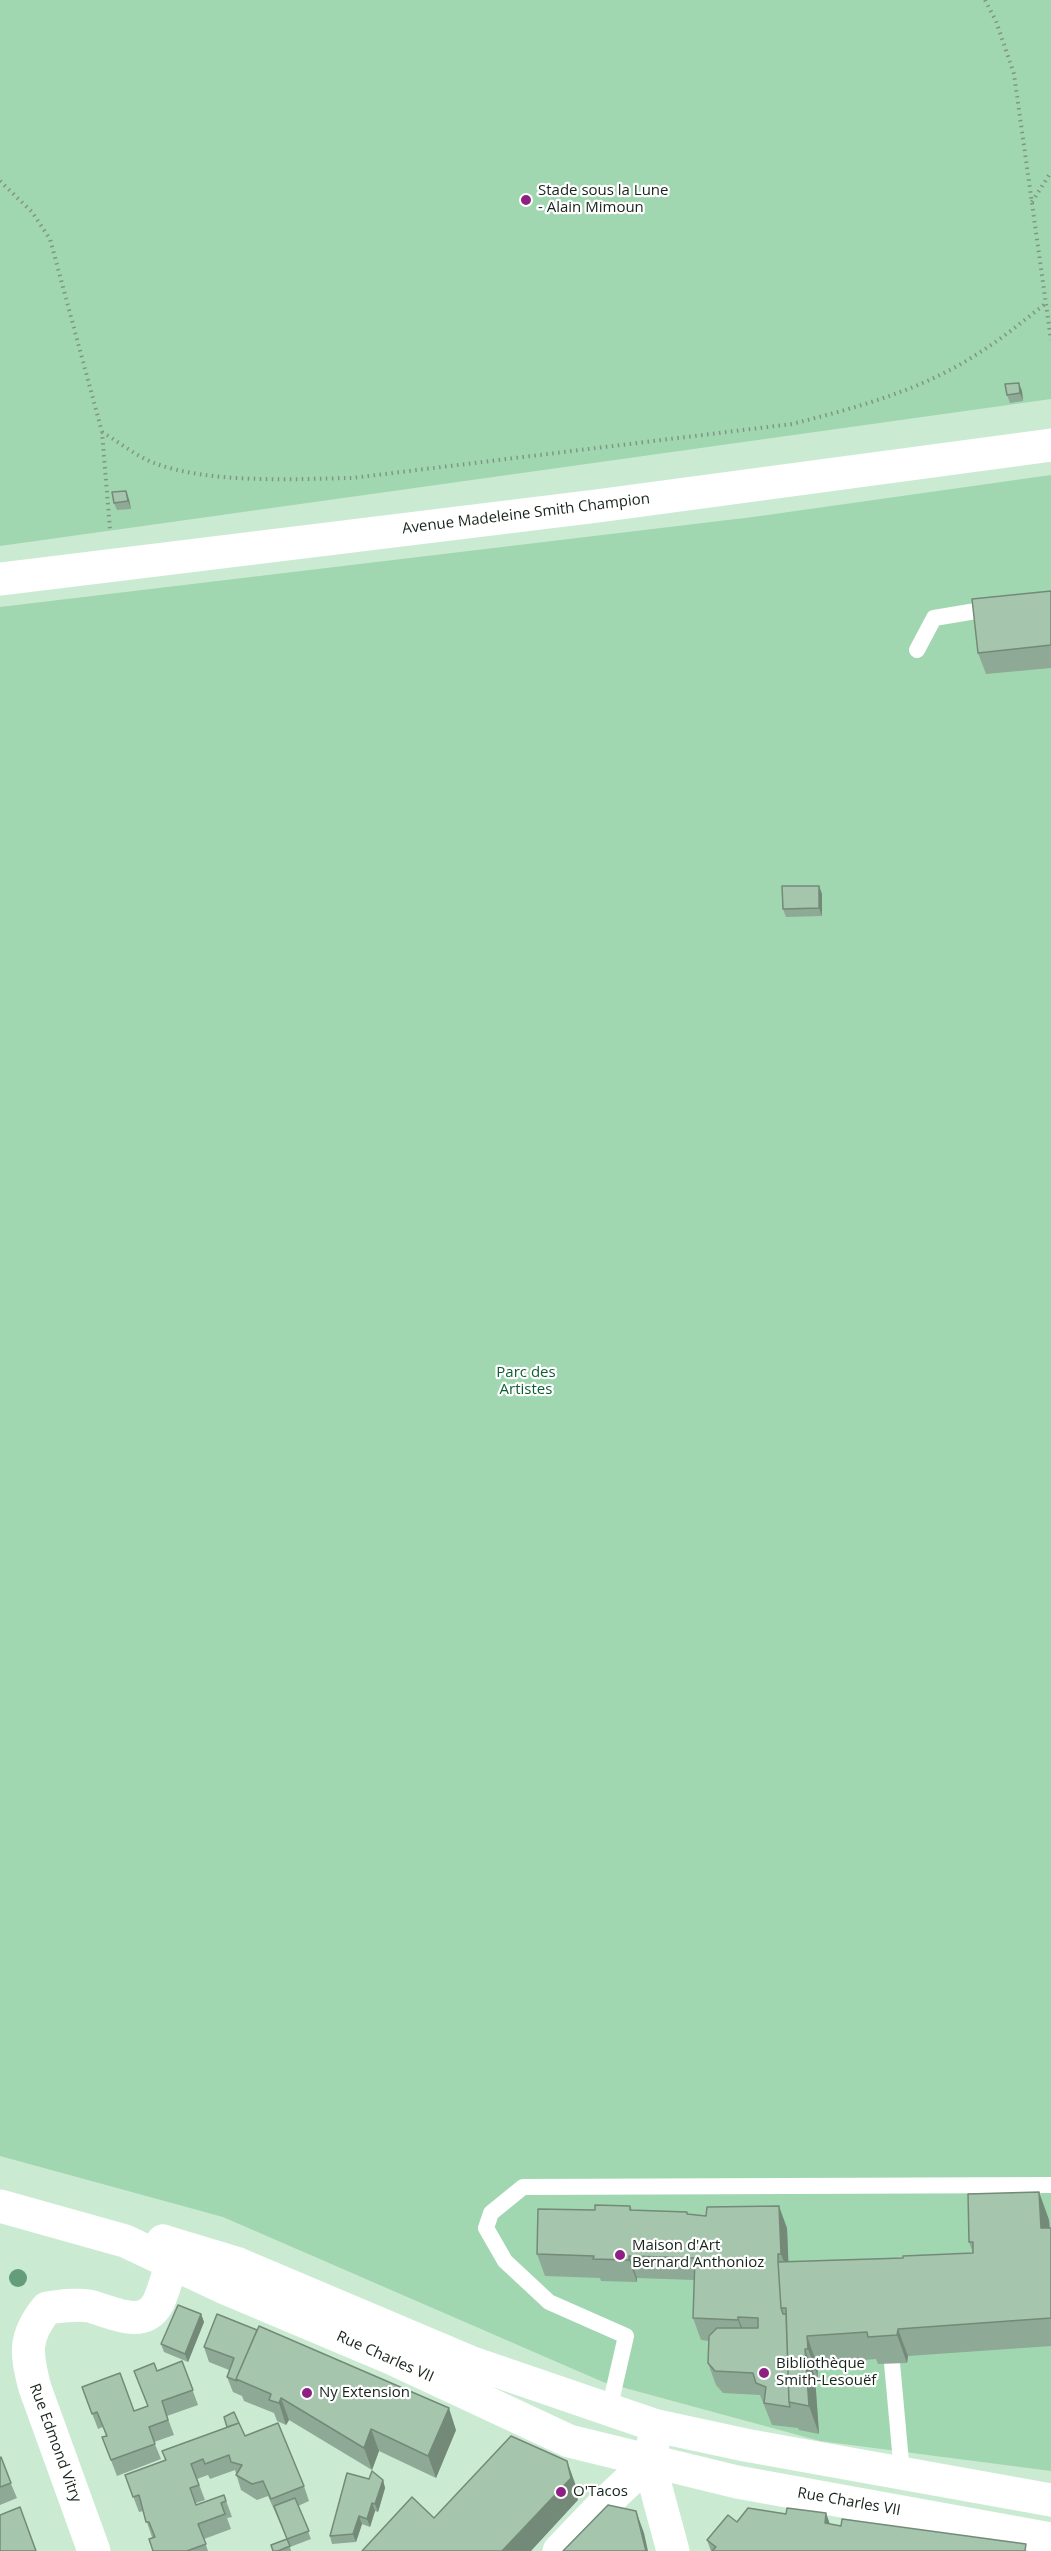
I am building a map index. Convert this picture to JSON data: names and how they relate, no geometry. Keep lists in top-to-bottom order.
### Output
{
  "streets": {
    "main road": ["Avenue Madeleine Smith Champion", "Rue Charles VII", "Rue Edmond Vitry"]
  },
  "crossings": [
    ["Rue Charles VII", "Rue Edmond Vitry"]
  ],
  "parks": ["Parc des Artistes"],
  "places": [
    "Stade sous la Lune - Alain Mimoun",
    "Maison d'Art Bernard Anthonioz",
    "Bibliothèque Smith-Lesouëf",
    "Ny Extension",
    "O'Tacos"
  ]
}
